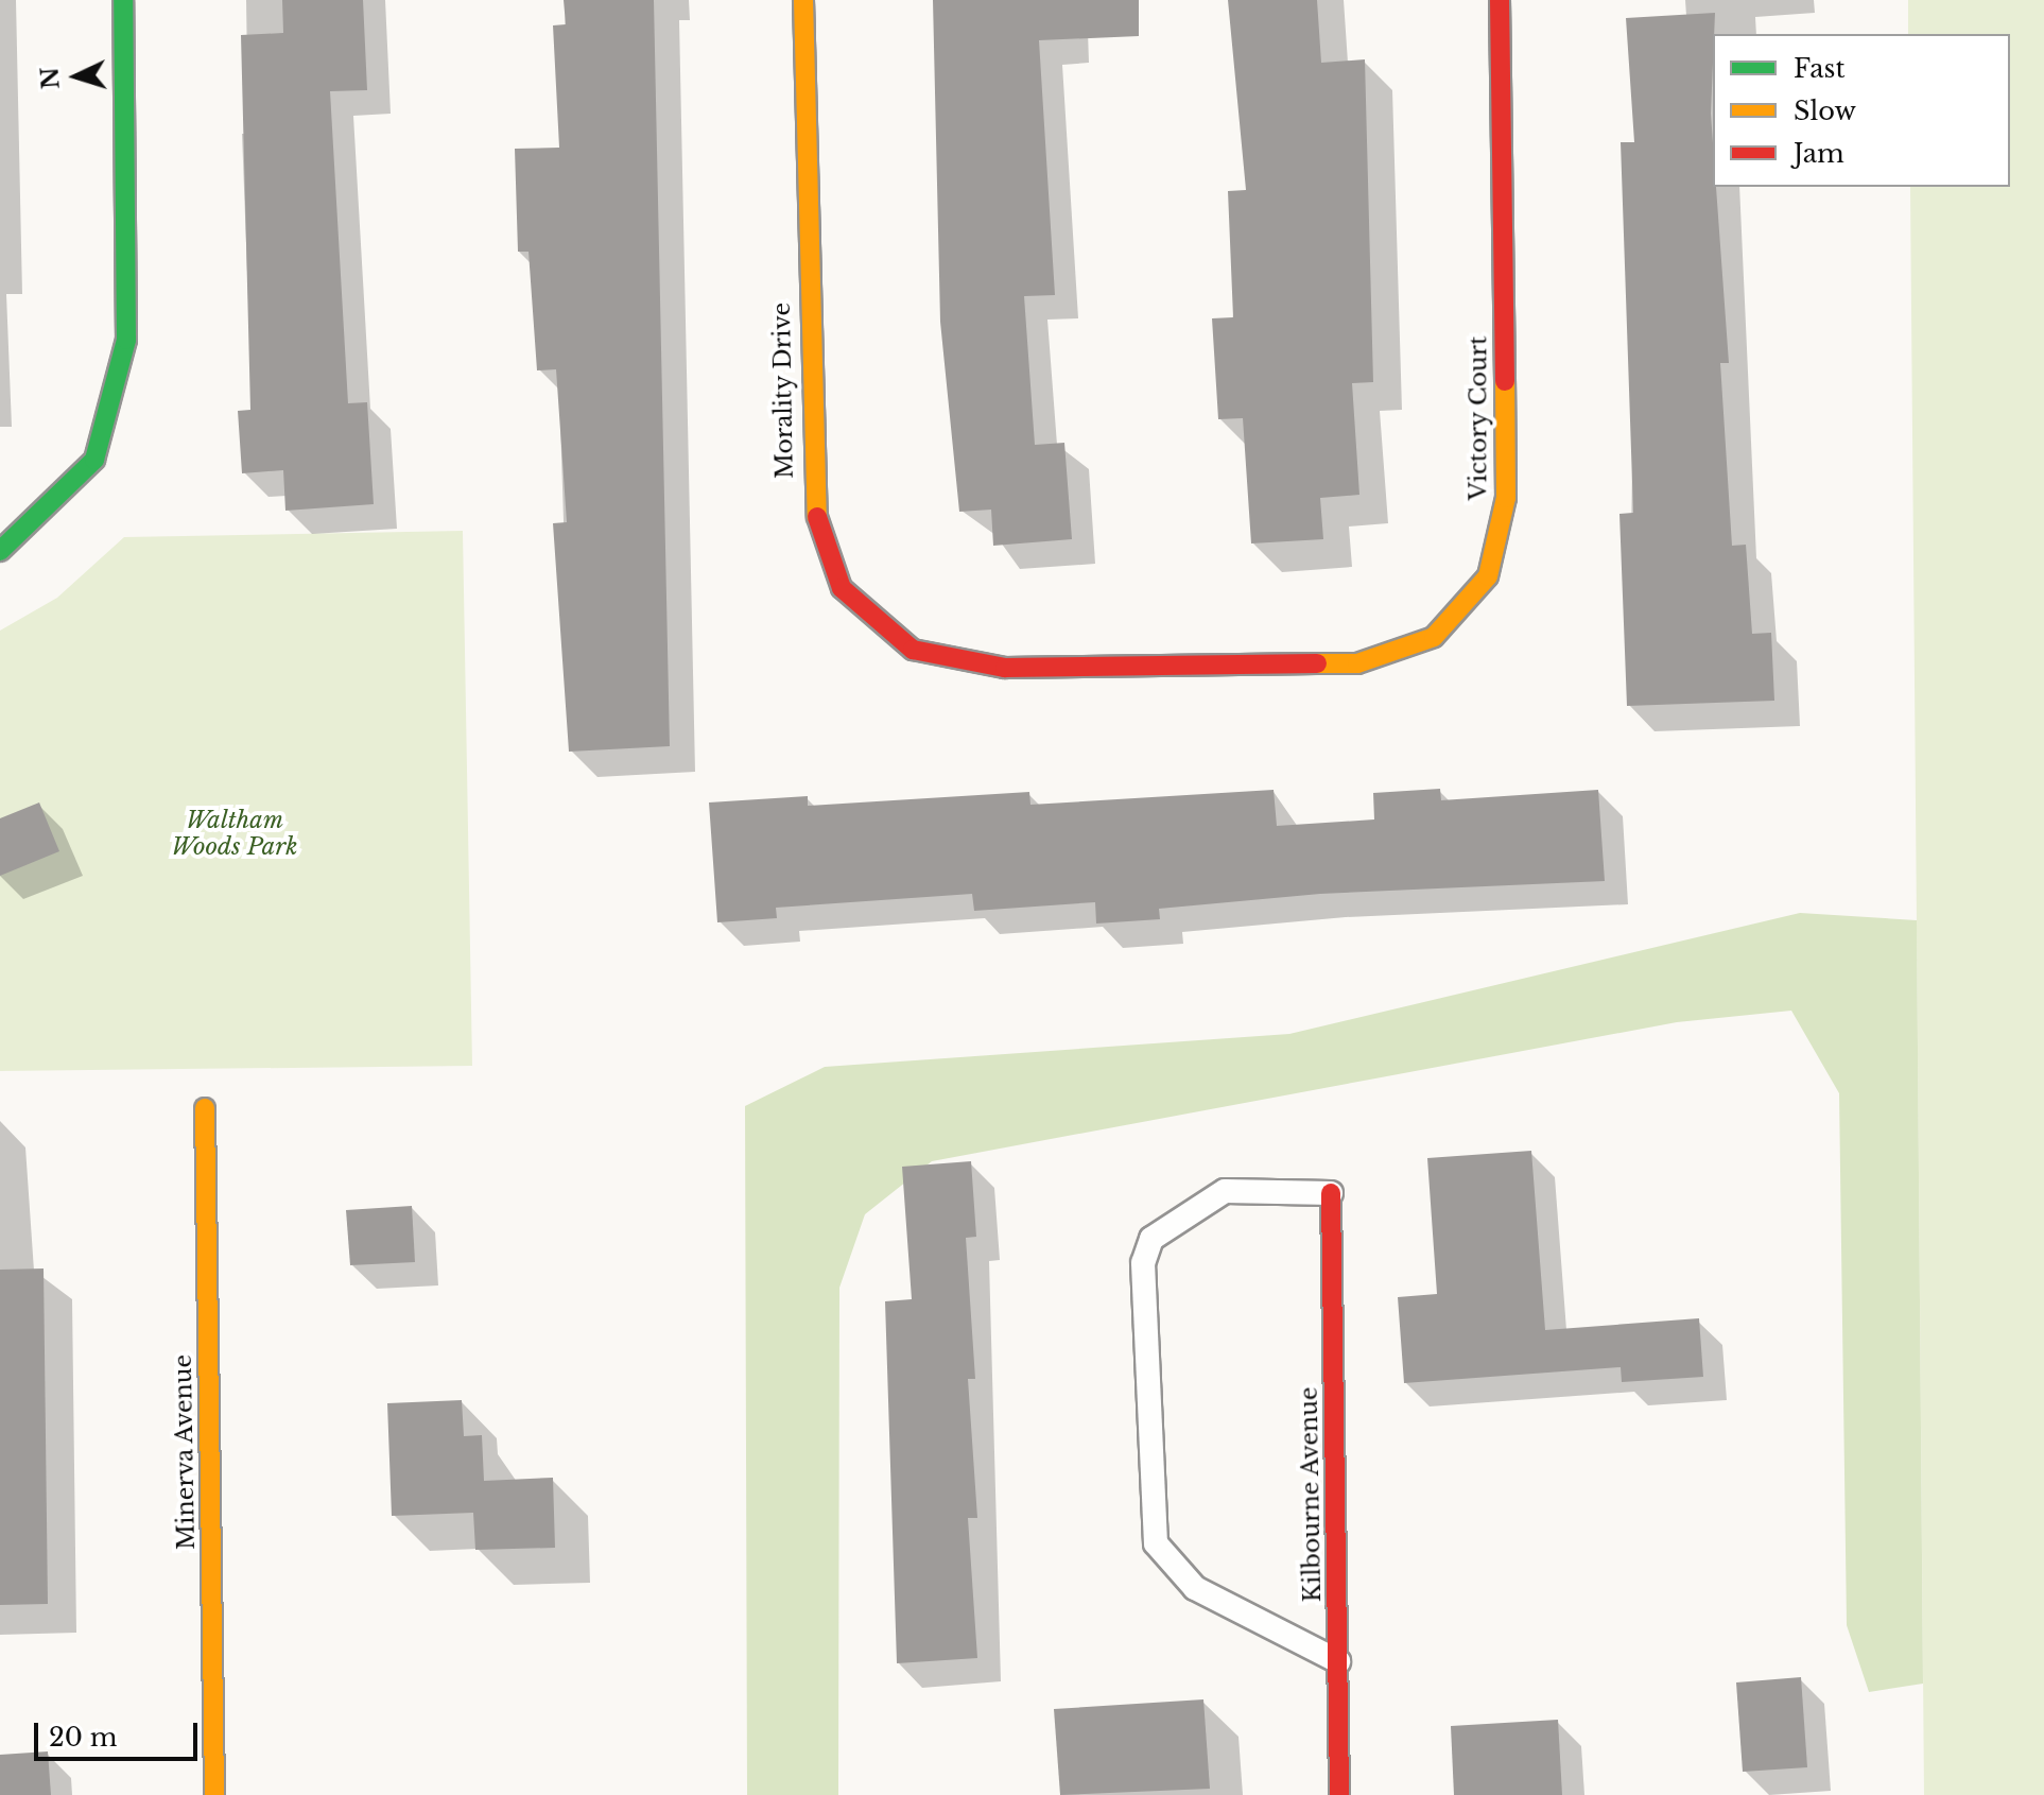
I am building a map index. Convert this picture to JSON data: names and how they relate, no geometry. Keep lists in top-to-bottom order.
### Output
{
  "streets": {
    "street": [
      "Morality Drive",
      "Victory Court",
      "Minerva Avenue",
      "Kilbourne Avenue"
    ]
  },
  "crossings": [
    ["Morality Drive", "Victory Court"]
  ],
  "parks": ["Waltham Woods Park"],
  "legend": ["Fast", "Slow", "Jam"],
  "scale_bar": "20 m",
  "north": "left"
}
